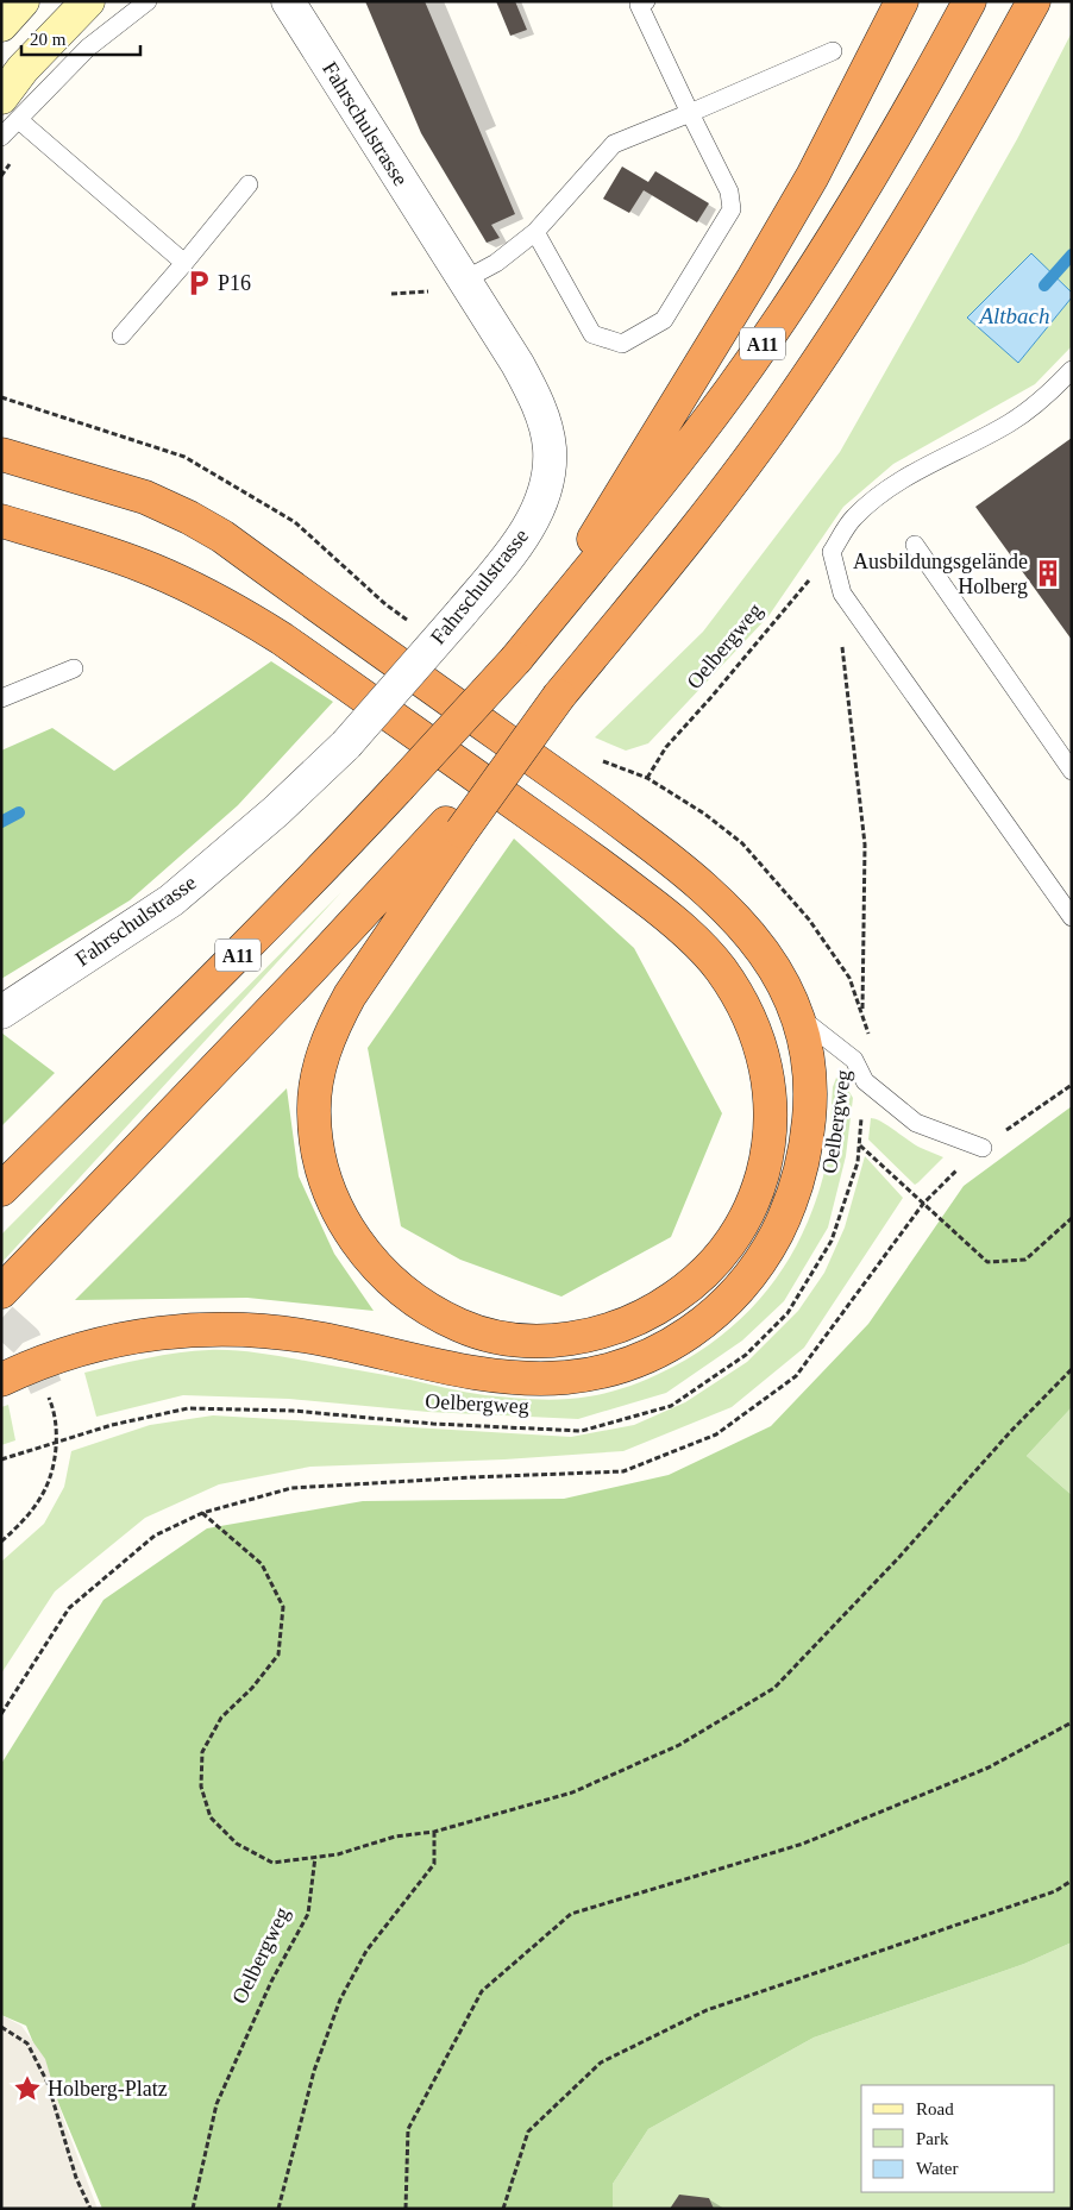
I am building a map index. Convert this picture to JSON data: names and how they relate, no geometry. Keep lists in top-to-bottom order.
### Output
{
  "streets": {
    "highway": ["A11"],
    "street": ["Fahrschulstrasse"],
    "path": ["Oelbergweg"]
  },
  "water": ["Altbach"],
  "places": {
    "parking": ["P16"],
    "building": ["Ausbildungsgelände Holberg"],
    "place": ["Holberg-Platz"]
  },
  "legend": ["Road", "Park", "Water"],
  "scale_bar": "20 m"
}
